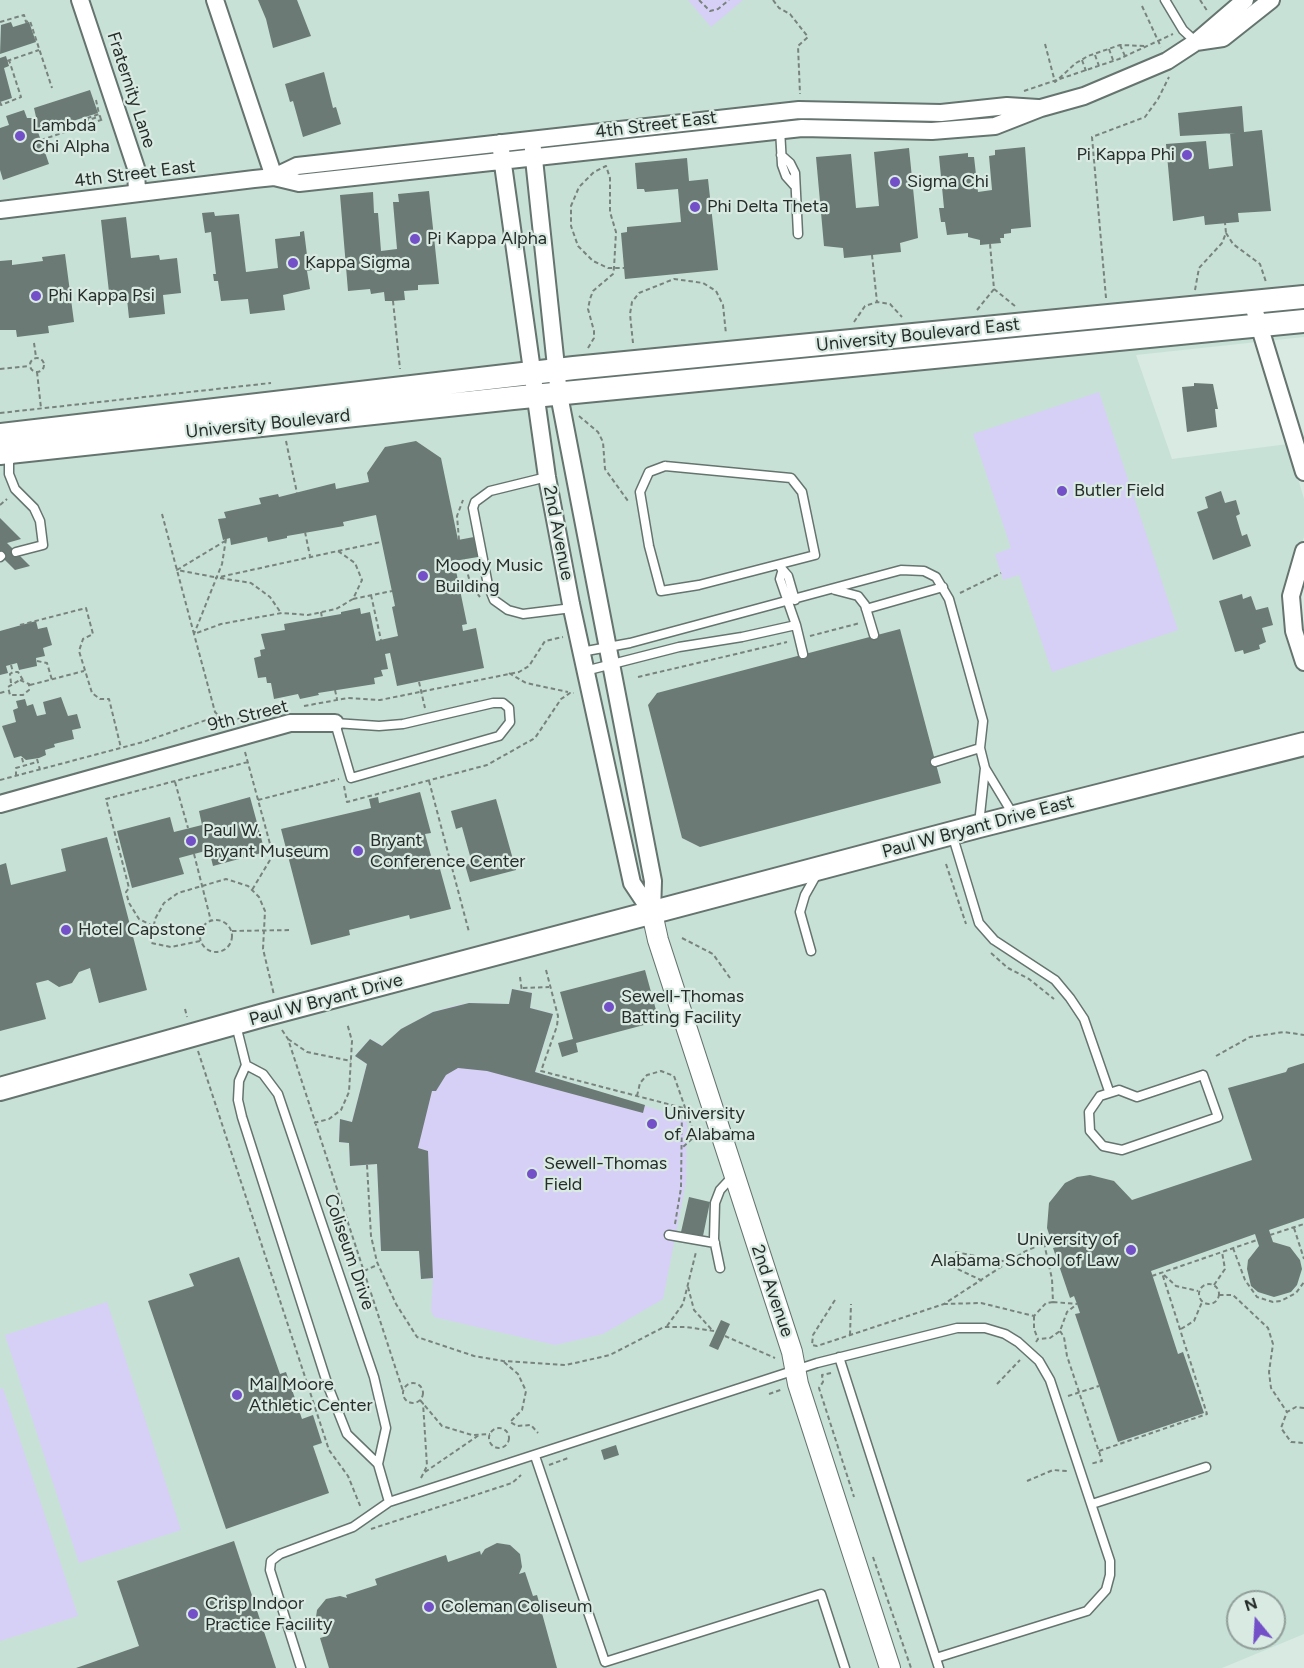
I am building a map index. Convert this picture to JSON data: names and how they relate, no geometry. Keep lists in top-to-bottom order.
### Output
{
  "streets": {
    "main road": [
      "University Boulevard East",
      "University Boulevard",
      "Paul W Bryant Drive East",
      "Paul W Bryant Drive"
    ],
    "street": [
      "Fraternity Lane",
      "4th Street East",
      "2nd Avenue",
      "9th Street"
    ],
    "lane": ["Coliseum Drive"]
  },
  "crossings": [
    ["Fraternity Lane", "4th Street East"],
    ["4th Street East", "2nd Avenue"],
    ["University Boulevard East", "University Boulevard"],
    ["University Boulevard East", "2nd Avenue"],
    ["University Boulevard", "2nd Avenue"],
    ["2nd Avenue", "Paul W Bryant Drive East"],
    ["2nd Avenue", "Paul W Bryant Drive"],
    ["Paul W Bryant Drive East", "Paul W Bryant Drive"],
    ["Paul W Bryant Drive", "Coliseum Drive"]
  ],
  "places": [
    "Lambda Chi Alpha",
    "Pi Kappa Phi",
    "Sigma Chi",
    "Phi Delta Theta",
    "Pi Kappa Alpha",
    "Kappa Sigma",
    "Phi Kappa Psi",
    "Butler Field",
    "Moody Music Building",
    "Paul W. Bryant Museum",
    "Bryant Conference Center",
    "Hotel Capstone",
    "Sewell-Thomas Batting Facility",
    "University of Alabama",
    "Sewell-Thomas Field",
    "University of Alabama School of Law",
    "Mal Moore Athletic Center",
    "Coleman Coliseum",
    "Crisp Indoor Practice Facility"
  ],
  "north": "top"
}
